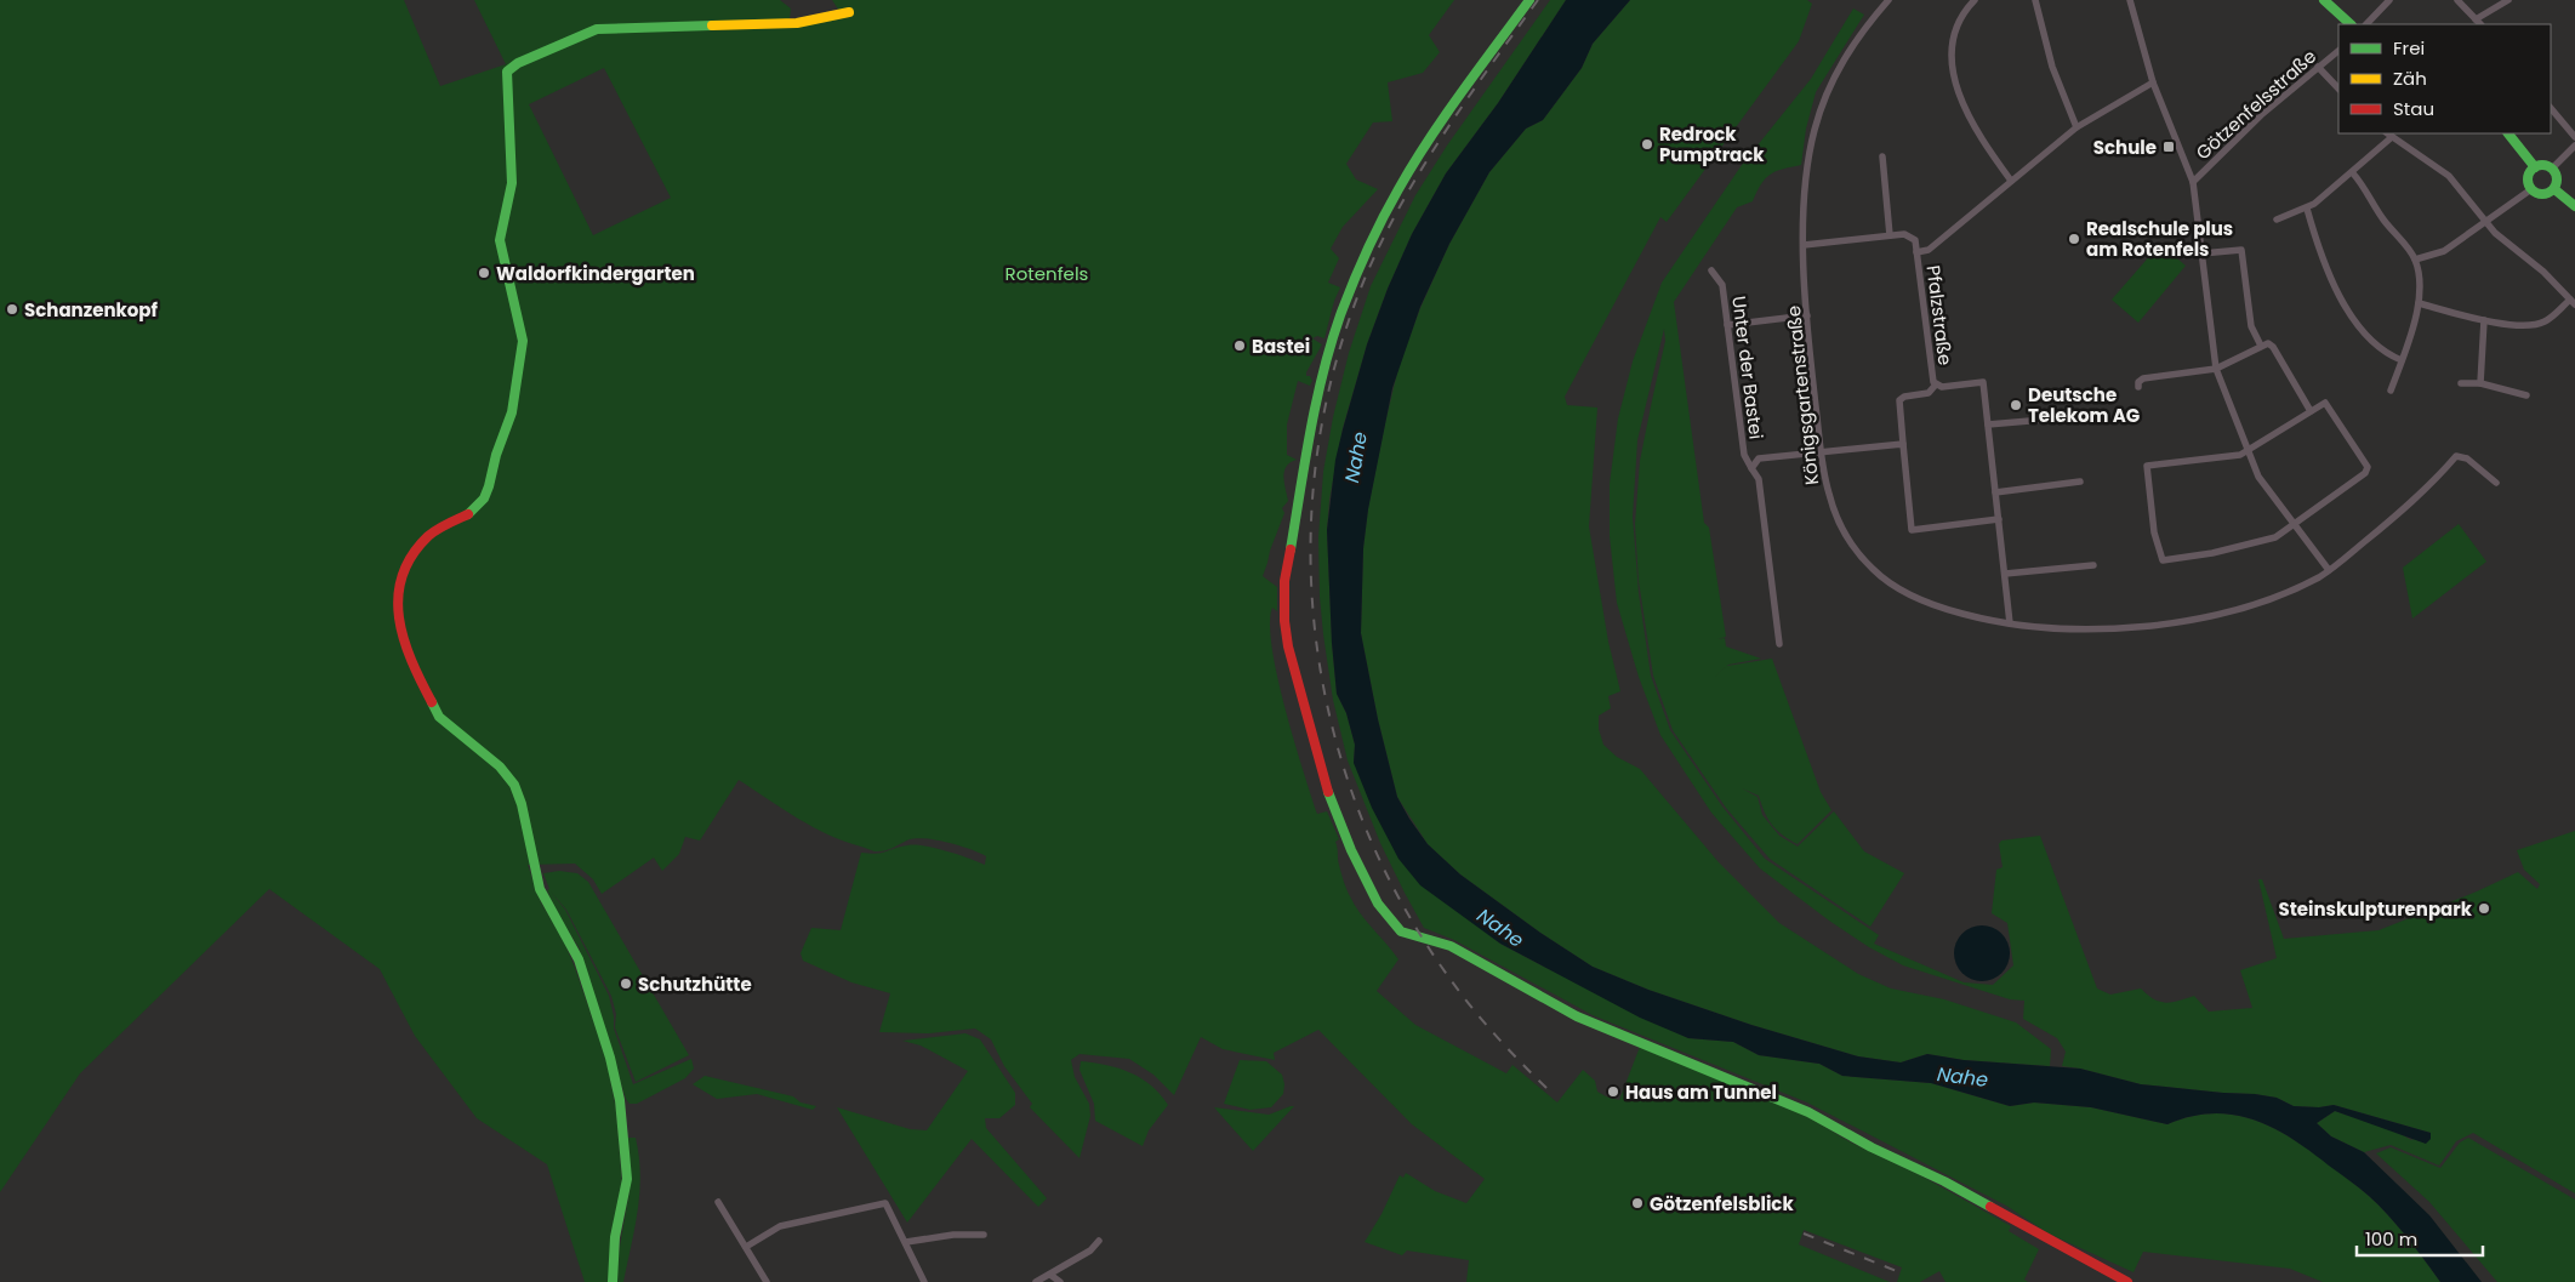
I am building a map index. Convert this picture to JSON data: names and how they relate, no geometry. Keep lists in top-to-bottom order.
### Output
{
  "streets": {
    "street": [
      "Götzenfelsstraße",
      "Pfalzstraße",
      "Unter der Bastei",
      "Königsgartenstraße"
    ]
  },
  "crossings": [
    ["Pfalzstraße", "Königsgartenstraße"],
    ["Unter der Bastei", "Königsgartenstraße"]
  ],
  "water": ["Nahe"],
  "parks": ["Rotenfels"],
  "places": {
    "other": [
      "Redrock Pumptrack",
      "Realschule plus am Rotenfels",
      "Waldorfkindergarten",
      "Schanzenkopf",
      "Bastei",
      "Deutsche Telekom AG",
      "Steinskulpturenpark",
      "Schutzhütte",
      "Haus am Tunnel",
      "Götzenfelsblick"
    ],
    "transit": ["Schule"]
  },
  "legend": ["Frei", "Zäh", "Stau"],
  "scale_bar": "100 m"
}
